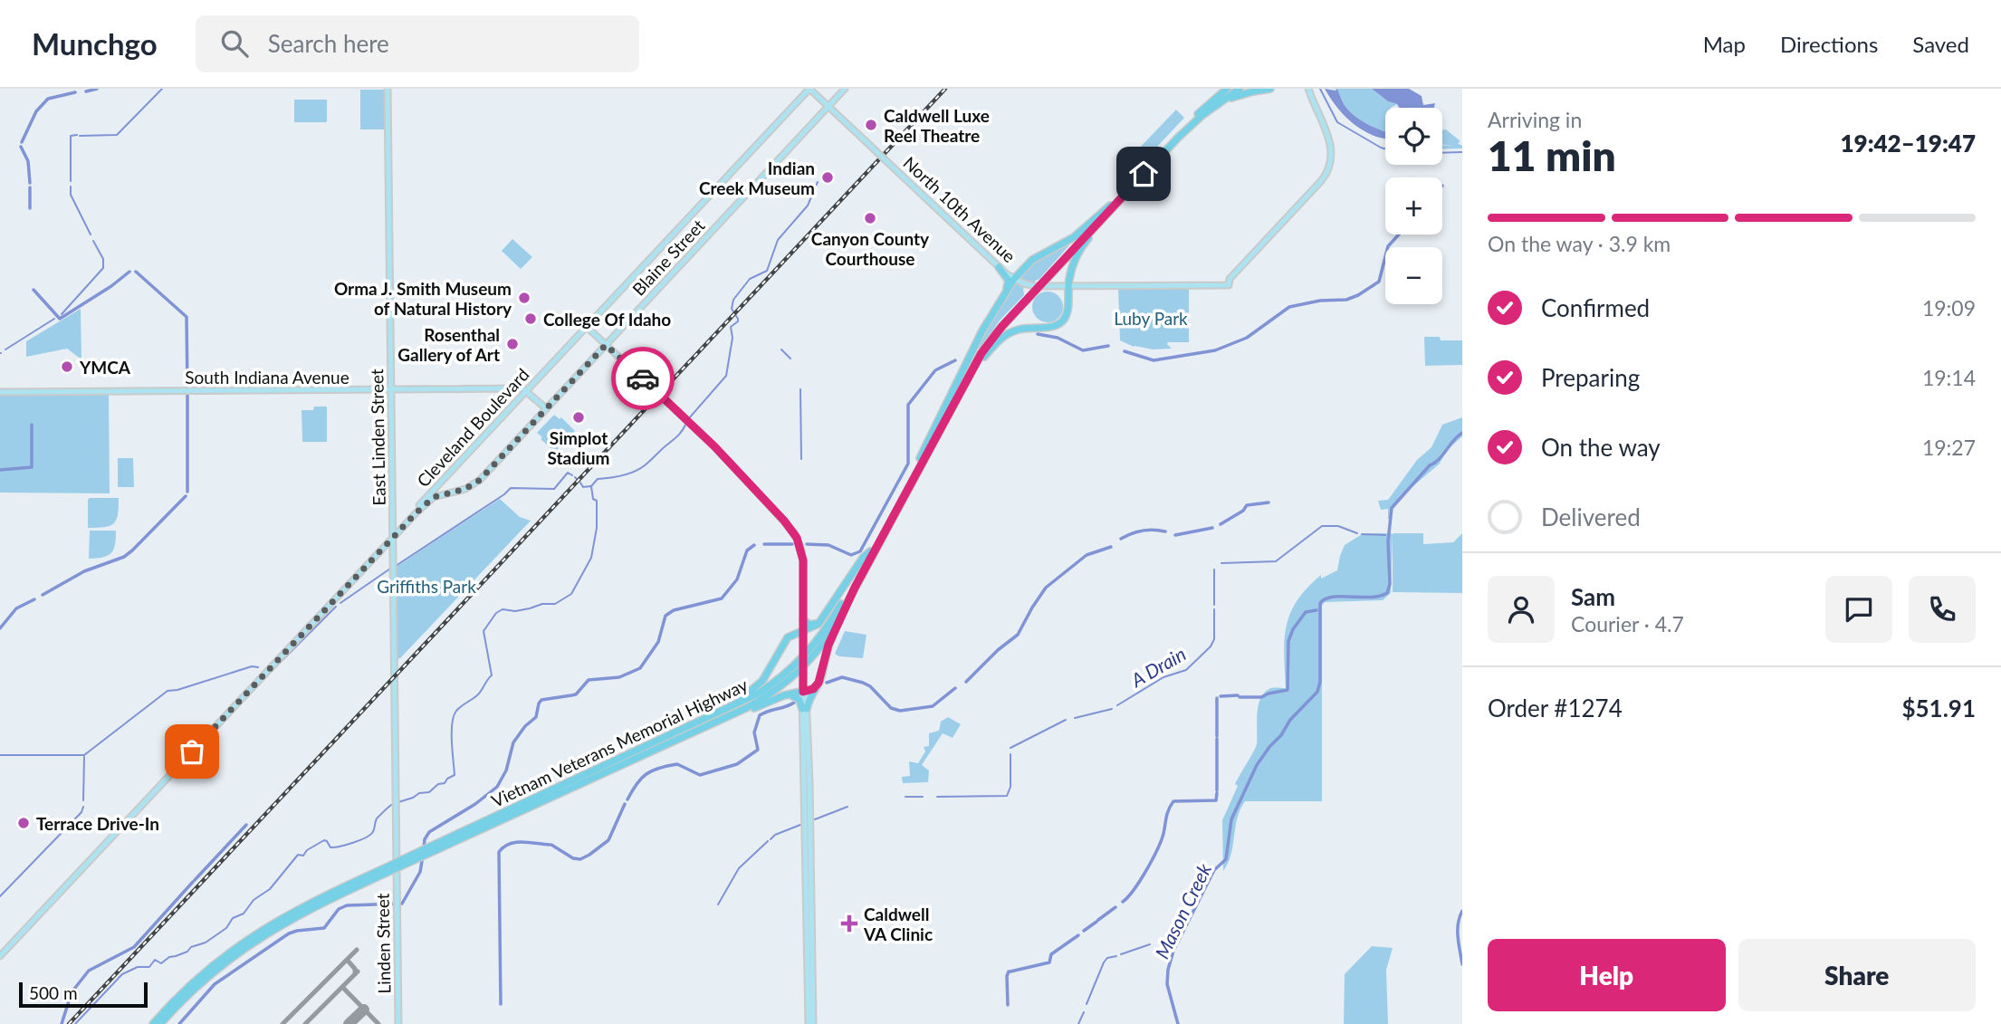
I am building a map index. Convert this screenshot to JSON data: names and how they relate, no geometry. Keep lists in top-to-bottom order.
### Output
{
  "streets": {
    "highway": ["Vietnam Veterans Memorial Highway"],
    "main road": [
      "North 10th Avenue",
      "Blaine Street",
      "South Indiana Avenue",
      "Cleveland Boulevard",
      "East Linden Street",
      "Linden Street"
    ]
  },
  "crossings": [
    ["North 10th Avenue", "Blaine Street"],
    ["North 10th Avenue", "Cleveland Boulevard"],
    ["Blaine Street", "Cleveland Boulevard"],
    ["South Indiana Avenue", "Cleveland Boulevard"],
    ["South Indiana Avenue", "East Linden Street"],
    ["Cleveland Boulevard", "East Linden Street"],
    ["East Linden Street", "Vietnam Veterans Memorial Highway"],
    ["East Linden Street", "Linden Street"],
    ["Vietnam Veterans Memorial Highway", "Linden Street"]
  ],
  "water": ["A Drain", "Mason Creek"],
  "parks": ["Luby Park", "Griffiths Park"],
  "places": {
    "other": [
      "Caldwell Luxe Reel Theatre",
      "Indian Creek Museum",
      "Canyon County Courthouse",
      "Orma J. Smith Museum of Natural History",
      "College Of Idaho",
      "Rosenthal Gallery of Art",
      "YMCA",
      "Simplot Stadium",
      "Terrace Drive-In"
    ],
    "health": ["Caldwell VA Clinic"]
  },
  "scale_bar": "500 m",
  "page": {
    "header": "Munchgo",
    "search": "Search here",
    "nav": ["Map", "Directions", "Saved"],
    "heading": ["11 min", "Arriving in", "19:42–19:47"],
    "panel": [
      "Sam",
      "Courier · 4.7",
      "Order #1274",
      "$51.91"
    ],
    "map_buttons": ["+", "−"],
    "bar": "On the way · 3.9 km",
    "list": [
      ["Confirmed", "19:09"],
      ["Preparing", "19:14"],
      ["On the way", "19:27"],
      "Delivered"
    ],
    "buttons": ["Help", "Share"],
    "scale": "500 m"
  }
}
